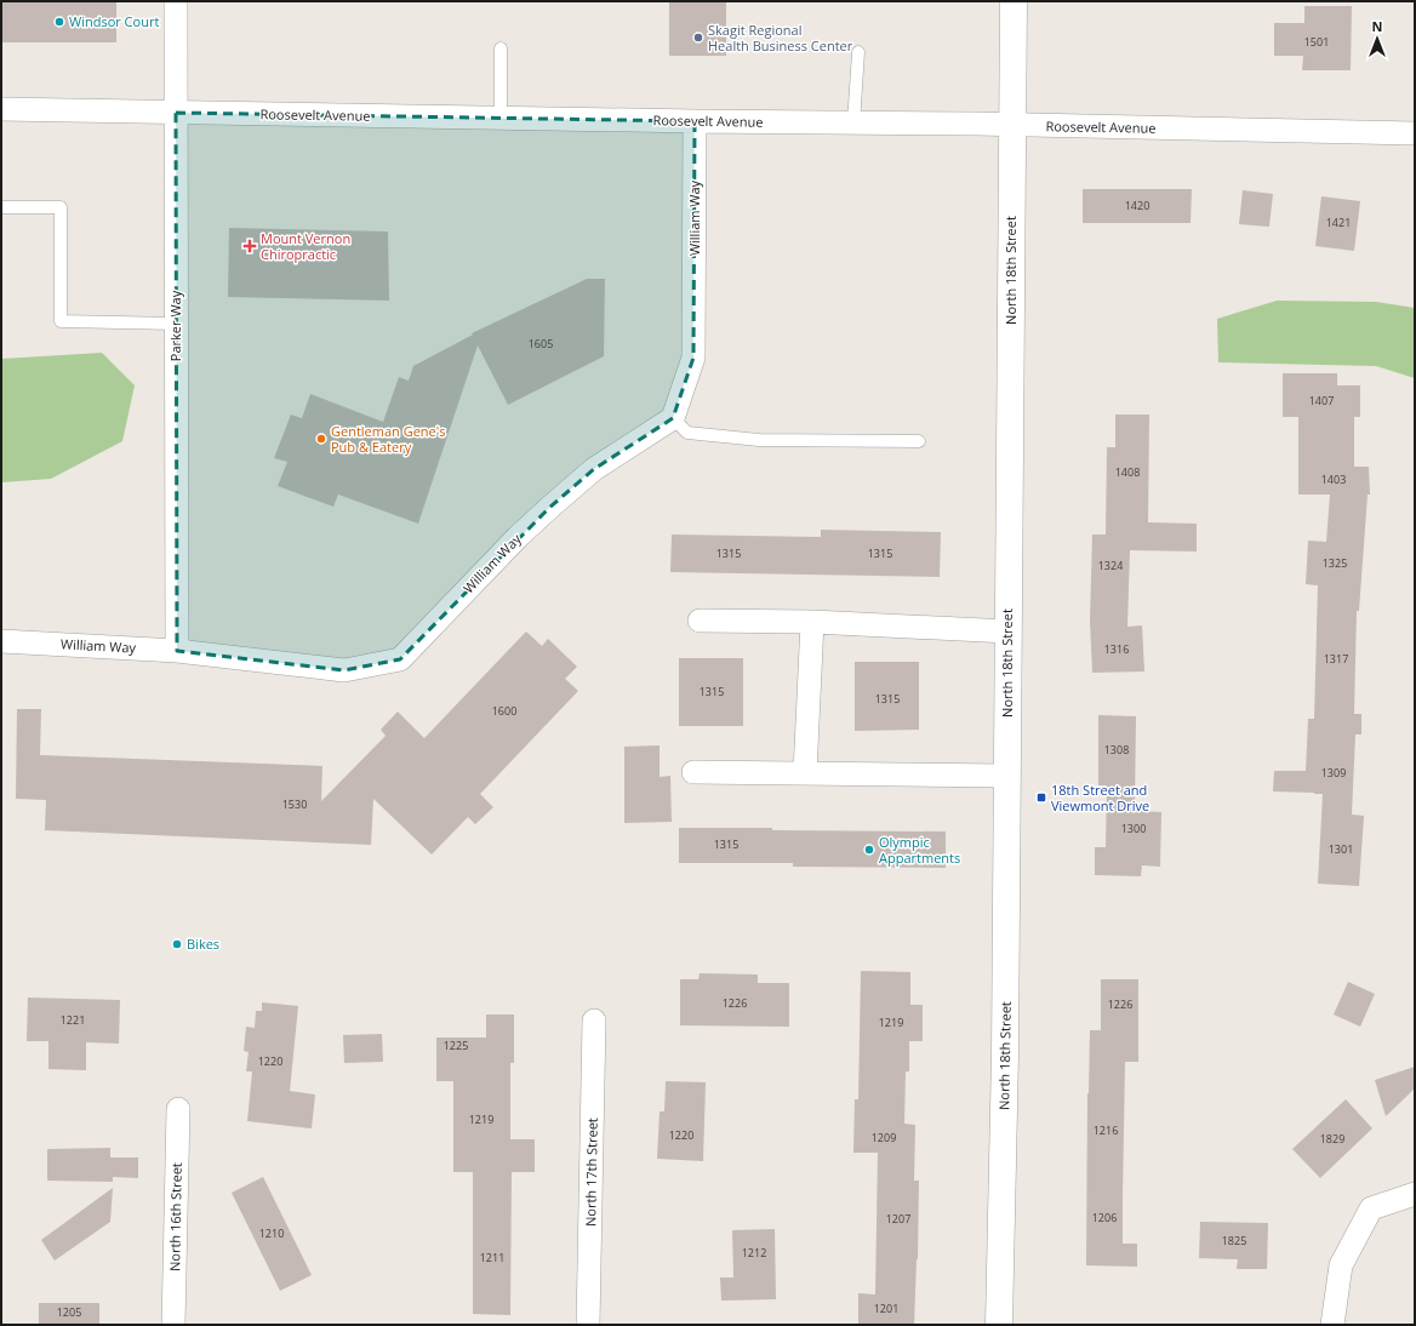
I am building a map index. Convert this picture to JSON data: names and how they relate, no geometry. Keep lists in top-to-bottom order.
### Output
{
  "streets": {
    "street": [
      "Roosevelt Avenue",
      "William Way",
      "North 18th Street",
      "Parker Way",
      "North 17th Street",
      "North 16th Street"
    ]
  },
  "crossings": [
    ["Roosevelt Avenue", "William Way"],
    ["Roosevelt Avenue", "North 18th Street"],
    ["Roosevelt Avenue", "Parker Way"],
    ["William Way", "Parker Way"]
  ],
  "places": {
    "other": [
      "Windsor Court",
      "Skagit Regional Health Business Center",
      "Gentleman Gene's Pub & Eatery",
      "Olympic Appartments",
      "Bikes"
    ],
    "health": ["Mount Vernon Chiropractic"],
    "transit": ["18th Street and Viewmont Drive"]
  },
  "house_numbers": [
    "1501",
    "1420",
    "1421",
    "1605",
    "1407",
    "1408",
    "1403",
    "1315",
    "1315",
    "1325",
    "1324",
    "1316",
    "1317",
    "1315",
    "1315",
    "1600",
    "1308",
    "1309",
    "1530",
    "1300",
    "1315",
    "1301",
    "1226",
    "1226",
    "1221",
    "1219",
    "1225",
    "1220",
    "1219",
    "1216",
    "1220",
    "1209",
    "1829",
    "1206",
    "1207",
    "1210",
    "1825",
    "1212",
    "1211",
    "1201",
    "1205"
  ],
  "north": "top"
}
